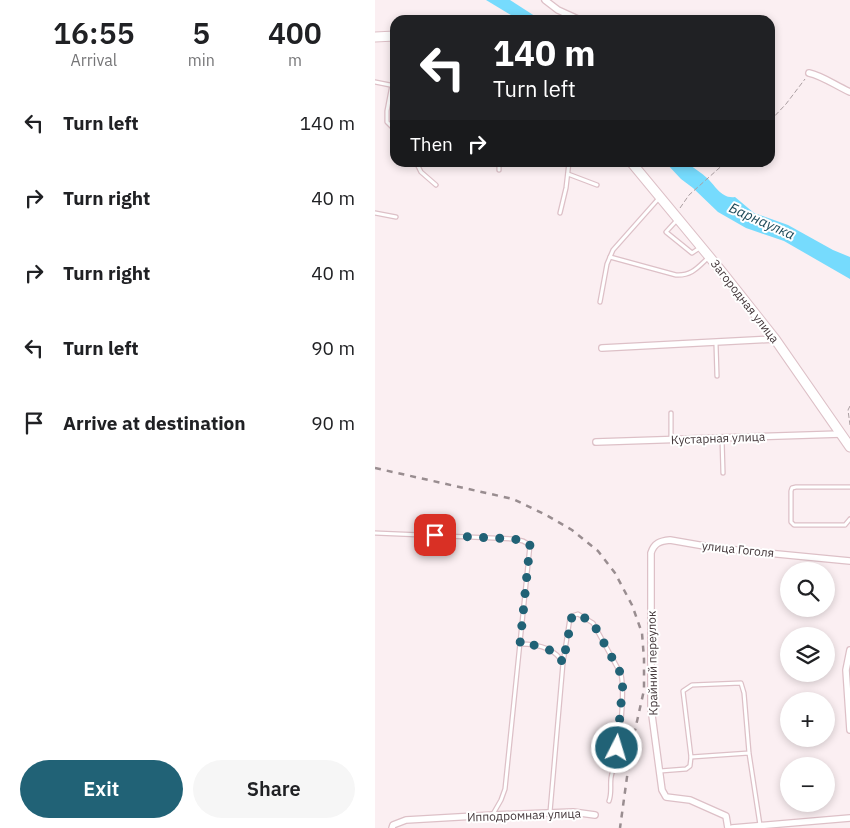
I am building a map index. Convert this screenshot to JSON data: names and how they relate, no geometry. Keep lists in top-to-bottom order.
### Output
{
  "streets": {
    "main road": ["Загородная улица"],
    "street": [
      "Кустарная улица",
      "улица Гоголя",
      "Крайний переулок",
      "Ипподромная улица"
    ]
  },
  "crossings": [
    ["Загородная улица", "Кустарная улица"],
    ["улица Гоголя", "Крайний переулок"]
  ],
  "water": ["Барнаулка"],
  "page": {
    "eta": [
      "16:55",
      "Arrival",
      "5",
      "min",
      "400",
      "m"
    ],
    "turn": ["140 m", "Turn left"],
    "list": [
      {
        "name": "Turn left",
        "value": "140 m"
      },
      {
        "name": "Turn right",
        "value": "40 m"
      },
      {
        "name": "Turn right",
        "value": "40 m"
      },
      {
        "name": "Turn left",
        "value": "90 m"
      },
      {
        "name": "Arrive at destination",
        "value": "90 m"
      }
    ],
    "then": "Then",
    "map_buttons": ["+", "−"],
    "buttons": ["Exit", "Share"]
  }
}
